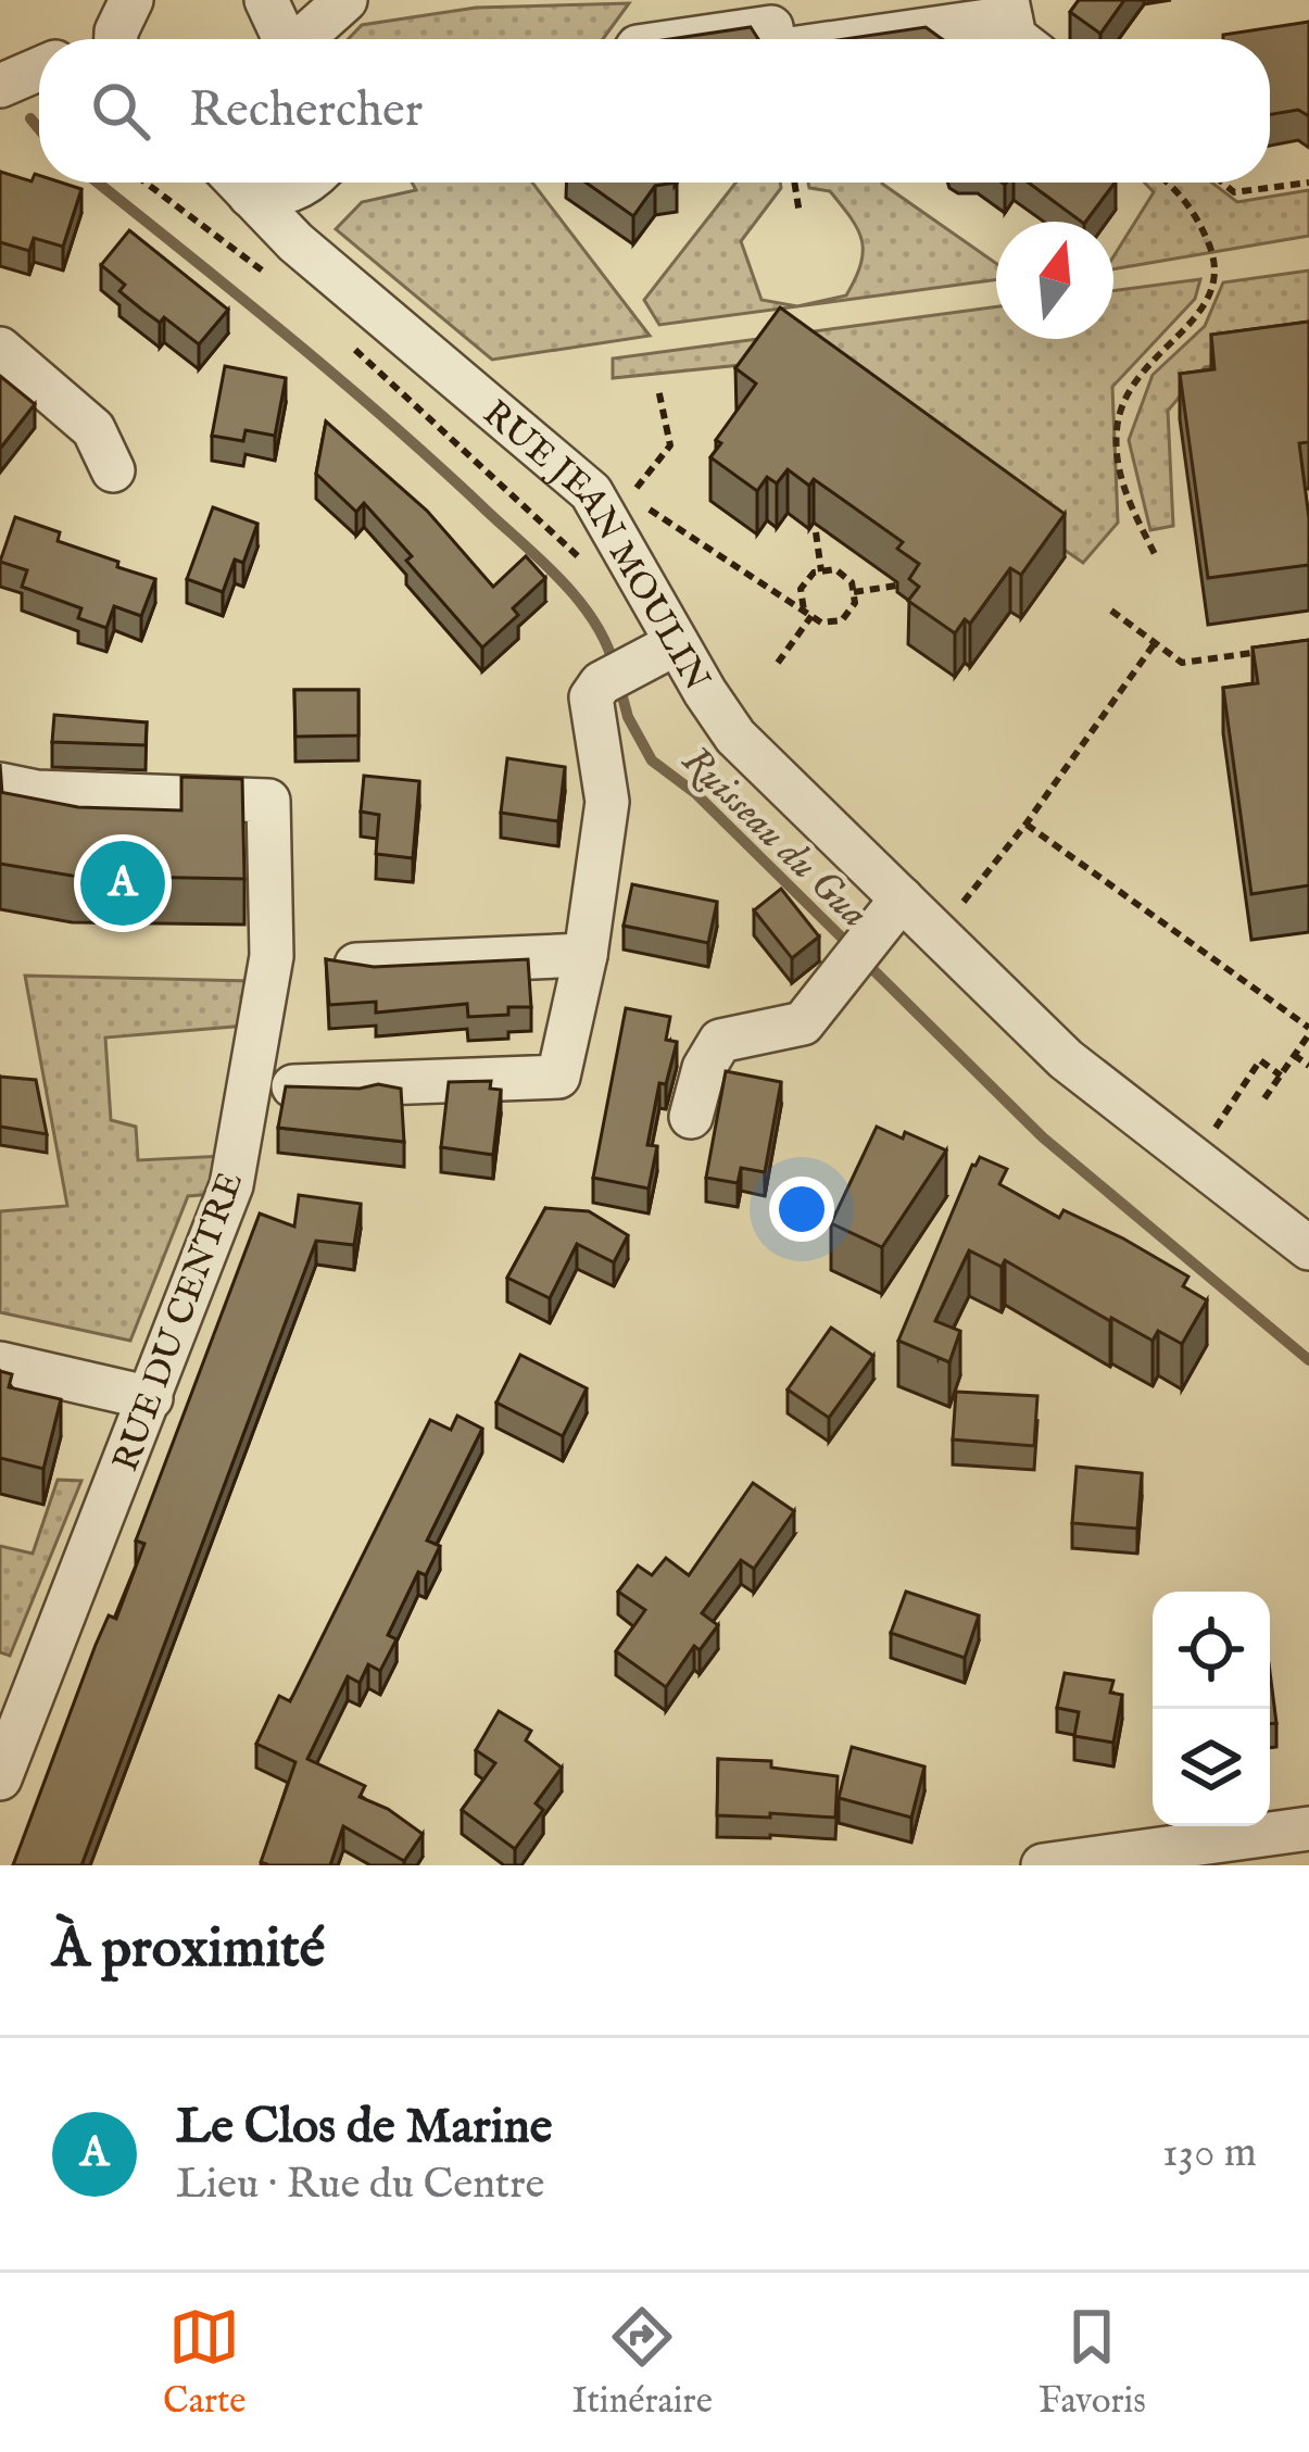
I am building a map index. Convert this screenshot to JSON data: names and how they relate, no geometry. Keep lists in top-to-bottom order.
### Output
{
  "streets": {
    "street": ["RUE JEAN MOULIN", "RUE DU CENTRE"]
  },
  "water": ["Ruisseau du Gua"],
  "north": "top",
  "page": {
    "search": "Rechercher",
    "pins": "A",
    "heading": "À proximité",
    "list": [
      {
        "mark": "A",
        "name": "Le Clos de Marine",
        "note": "Lieu · Rue du Centre",
        "value": "130 m"
      }
    ],
    "nav": ["Carte", "Itinéraire", "Favoris"]
  }
}
